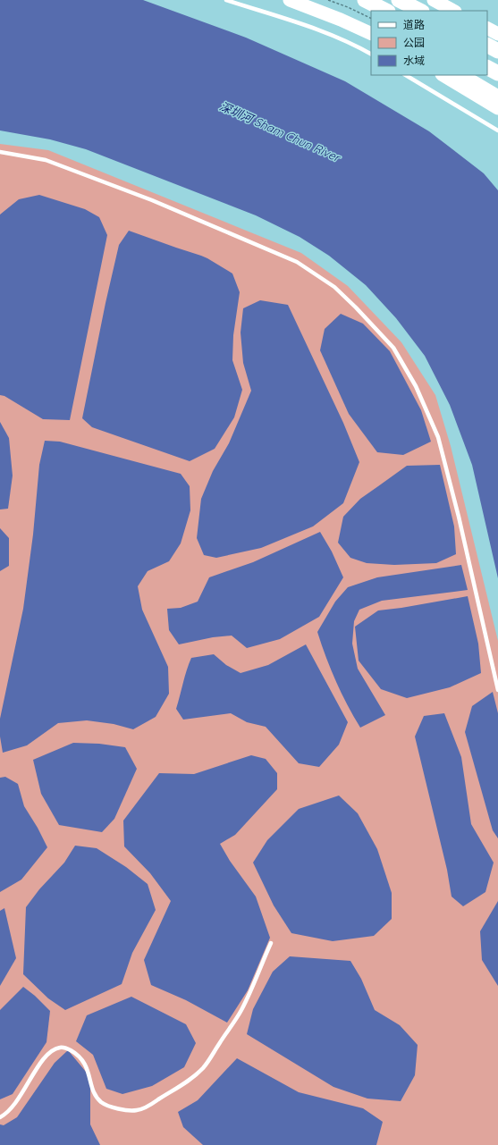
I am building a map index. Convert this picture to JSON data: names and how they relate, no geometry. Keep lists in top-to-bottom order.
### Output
{
  "water": ["深圳河 Sham Chun River"],
  "legend": ["道路", "公园", "水域"]
}
